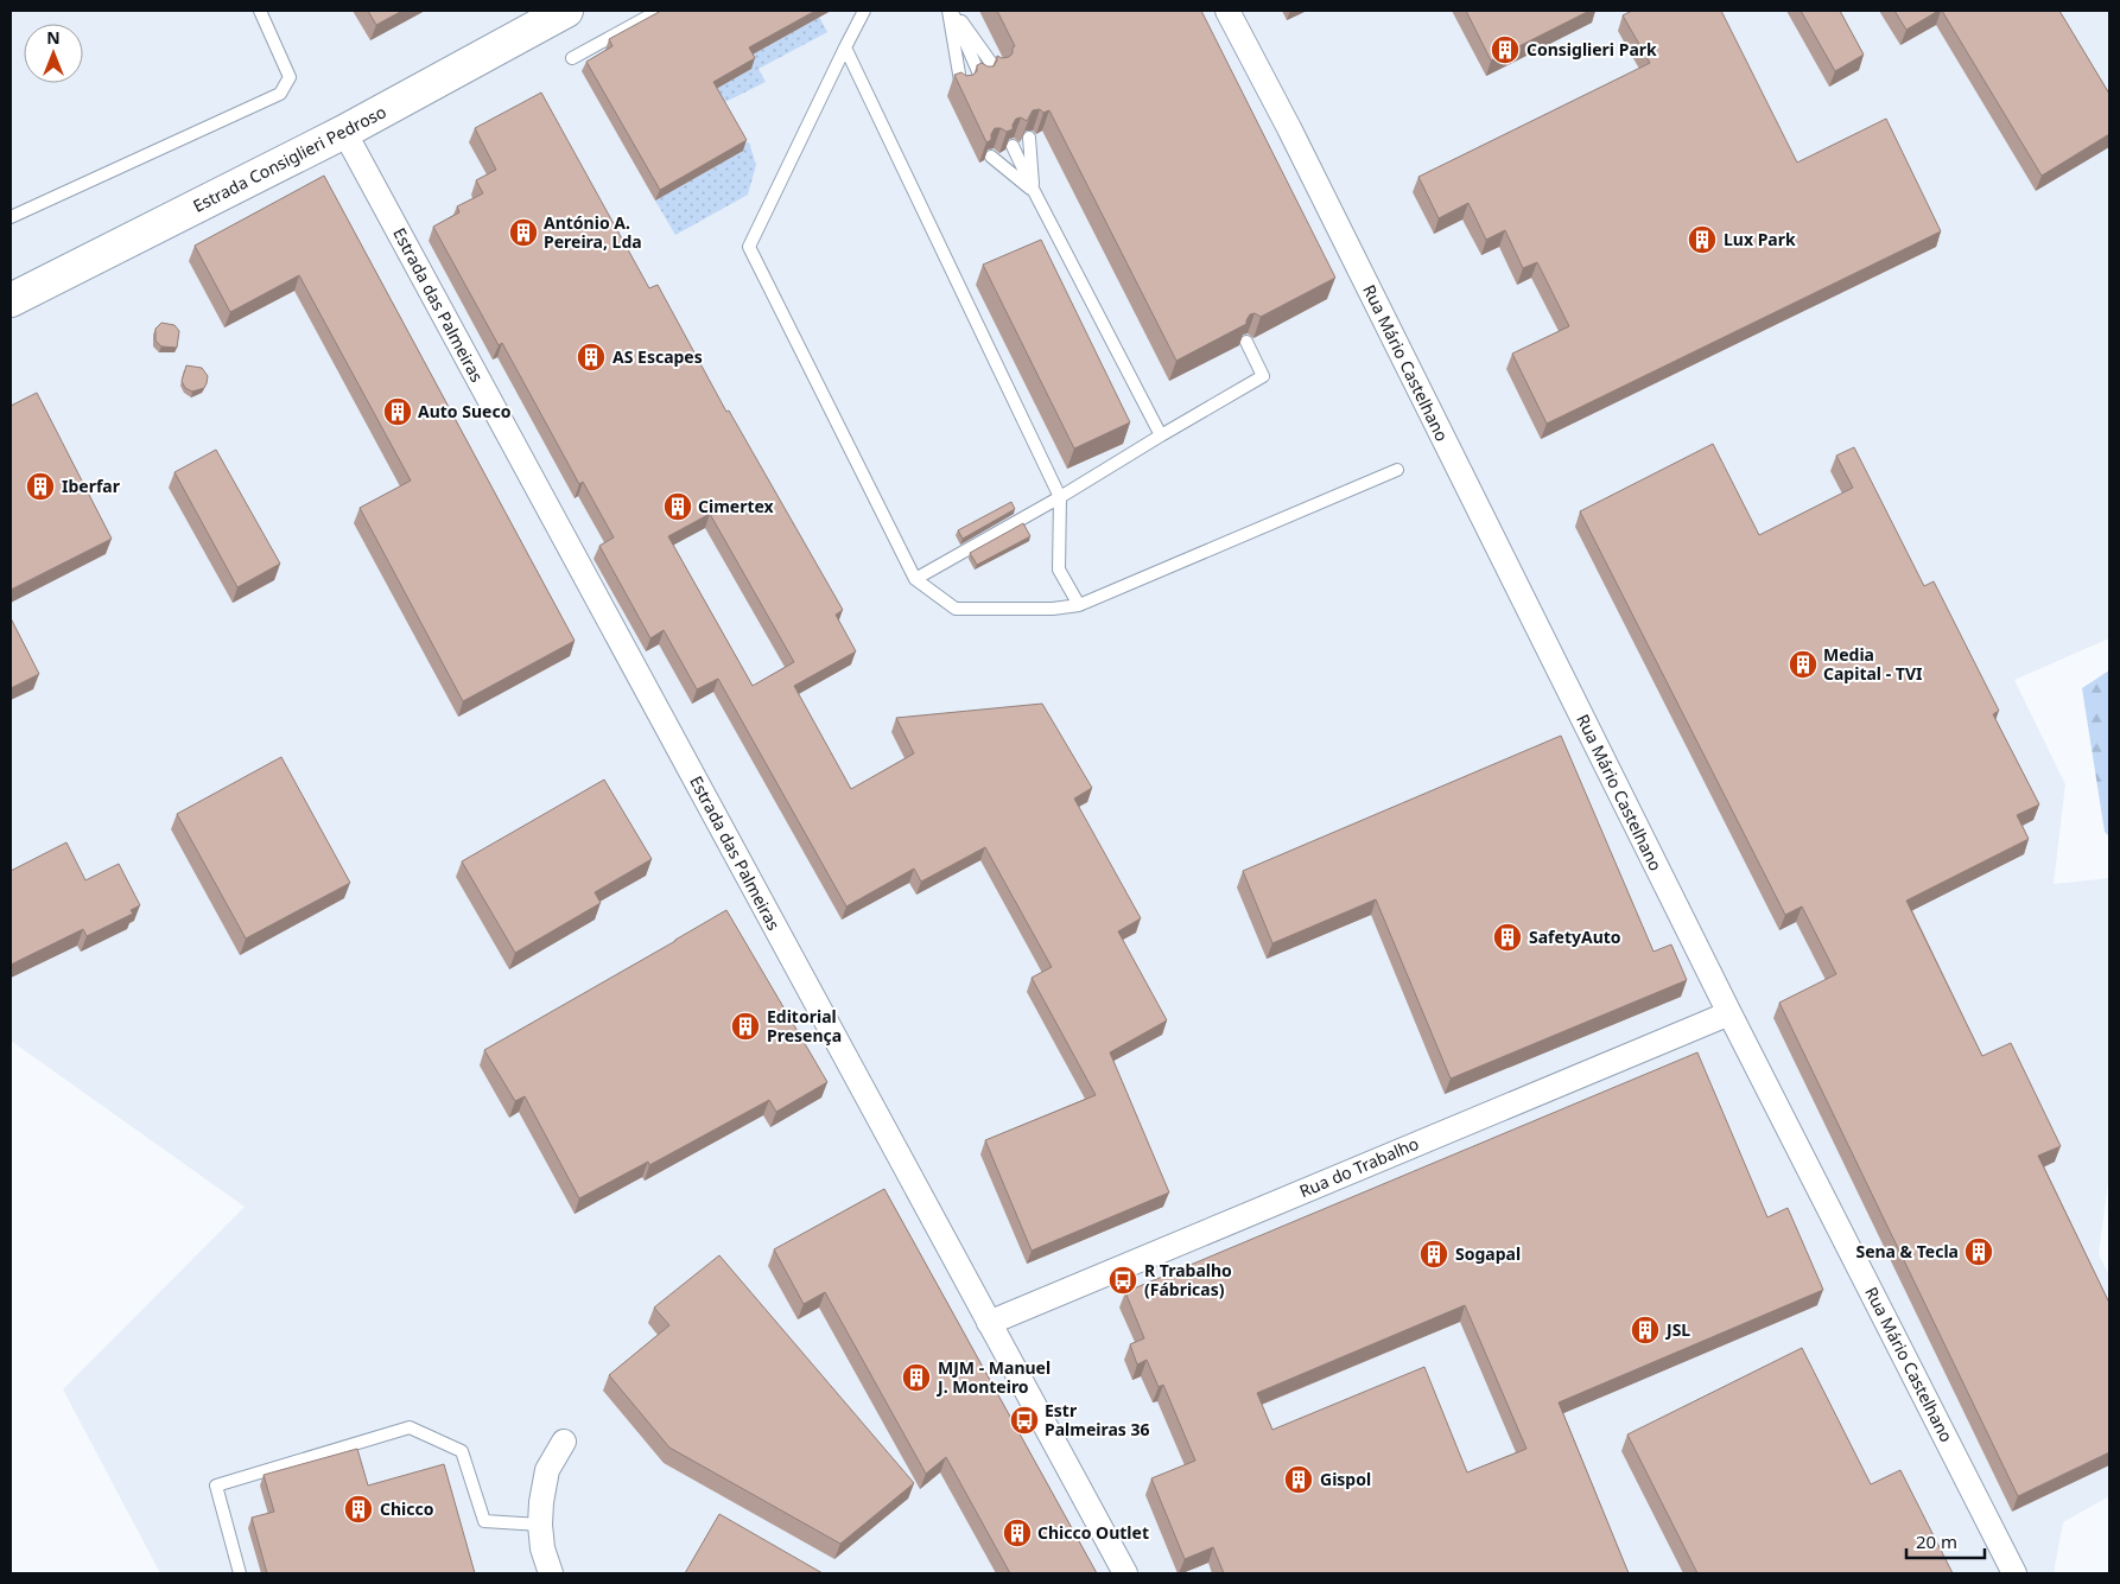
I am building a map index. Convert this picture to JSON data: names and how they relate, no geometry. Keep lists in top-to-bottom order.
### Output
{
  "streets": {
    "main road": ["Estrada Consiglieri Pedroso"],
    "street": ["Estrada das Palmeiras", "Rua Mário Castelhano", "Rua do Trabalho"]
  },
  "crossings": [
    ["Estrada Consiglieri Pedroso", "Estrada das Palmeiras"],
    ["Estrada das Palmeiras", "Rua do Trabalho"],
    ["Rua Mário Castelhano", "Rua do Trabalho"]
  ],
  "places": {
    "building": [
      "Consiglieri Park",
      "António A. Pereira, Lda",
      "Lux Park",
      "AS Escapes",
      "Auto Sueco",
      "Iberfar",
      "Cimertex",
      "Media Capital - TVI",
      "SafetyAuto",
      "Editorial Presença",
      "Sena & Tecla",
      "Sogapal",
      "JSL",
      "MJM - Manuel J. Monteiro",
      "Gispol",
      "Chicco",
      "Chicco Outlet"
    ],
    "bus stop": ["R Trabalho (Fábricas)", "Estr Palmeiras 36"]
  },
  "scale_bar": "20 m",
  "north": "top"
}
